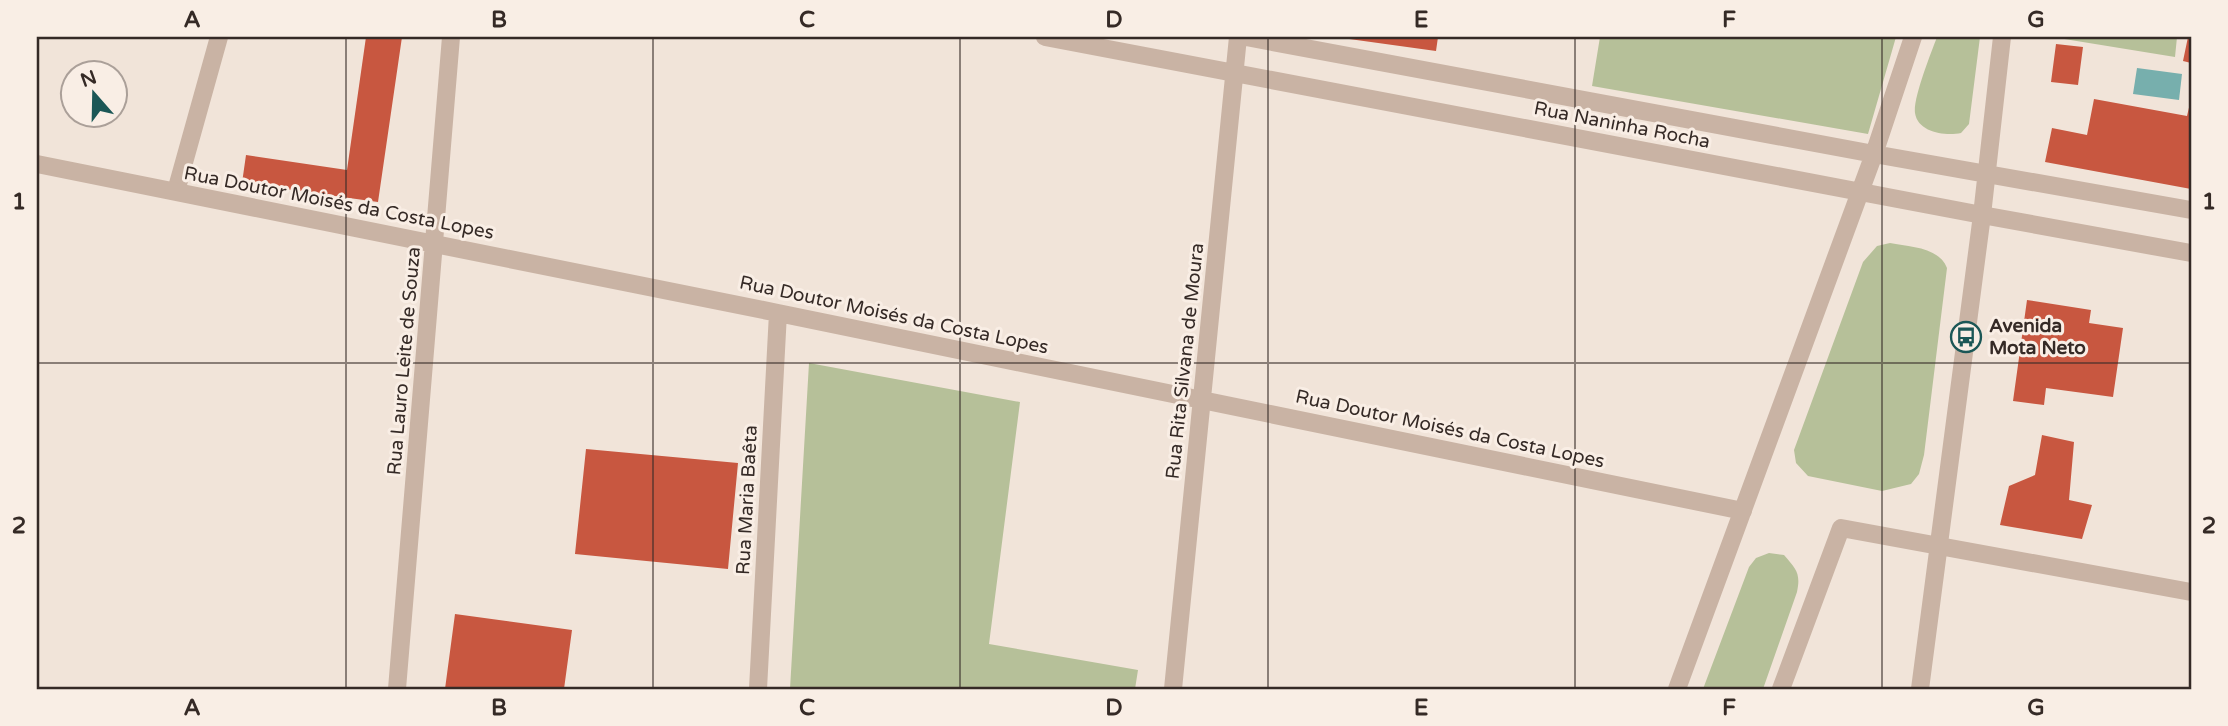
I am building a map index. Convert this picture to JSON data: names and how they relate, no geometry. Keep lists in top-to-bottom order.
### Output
{
  "streets": {
    "street": [
      "Rua Naninha Rocha",
      "Rua Doutor Moisés da Costa Lopes",
      "Rua Lauro Leite de Souza",
      "Rua Rita Silvana de Moura",
      "Rua Maria Baêta"
    ]
  },
  "crossings": [
    ["Rua Naninha Rocha", "Rua Rita Silvana de Moura"],
    ["Rua Doutor Moisés da Costa Lopes", "Rua Lauro Leite de Souza"],
    ["Rua Doutor Moisés da Costa Lopes", "Rua Rita Silvana de Moura"],
    ["Rua Doutor Moisés da Costa Lopes", "Rua Maria Baêta"]
  ],
  "places": {
    "bus stop": ["Avenida Mota Neto"]
  },
  "north": "top",
  "grid": {
    "columns": [
      "A",
      "B",
      "C",
      "D",
      "E",
      "F",
      "G"
    ],
    "rows": ["1", "2"]
  }
}
